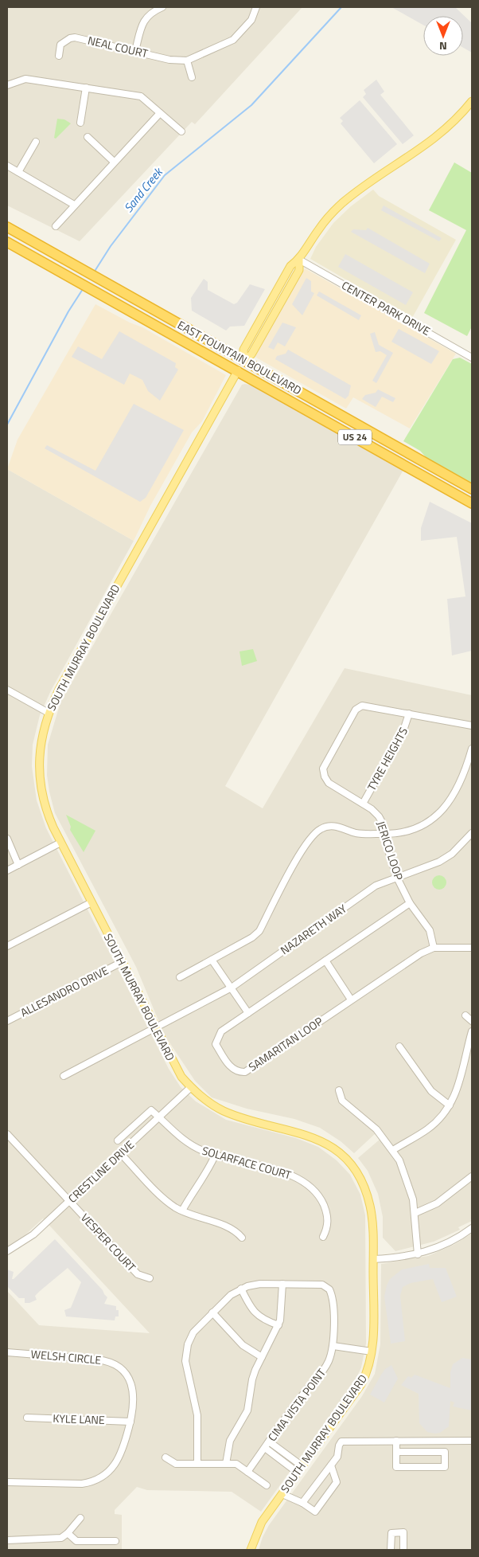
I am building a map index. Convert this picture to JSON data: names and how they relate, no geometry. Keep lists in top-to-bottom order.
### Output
{
  "streets": {
    "highway": ["EAST FOUNTAIN BOULEVARD", "US 24"],
    "main road": ["SOUTH MURRAY BOULEVARD"],
    "street": [
      "NEAL COURT",
      "CENTER PARK DRIVE",
      "TYRE HEIGHTS",
      "JERICO LOOP",
      "NAZARETH WAY",
      "ALLESANDRO DRIVE",
      "SAMARITAN LOOP",
      "SOLARFACE COURT",
      "CRESTLINE DRIVE",
      "VESPER COURT",
      "WELSH CIRCLE",
      "CIMA VISTA POINT",
      "KYLE LANE"
    ]
  },
  "crossings": [
    ["CENTER PARK DRIVE", "SOUTH MURRAY BOULEVARD"],
    ["EAST FOUNTAIN BOULEVARD", "SOUTH MURRAY BOULEVARD"],
    ["SOUTH MURRAY BOULEVARD", "NAZARETH WAY"],
    ["SOUTH MURRAY BOULEVARD", "ALLESANDRO DRIVE"],
    ["SOUTH MURRAY BOULEVARD", "CRESTLINE DRIVE"],
    ["TYRE HEIGHTS", "JERICO LOOP"],
    ["JERICO LOOP", "NAZARETH WAY"],
    ["JERICO LOOP", "SAMARITAN LOOP"],
    ["SOLARFACE COURT", "CRESTLINE DRIVE"],
    ["CRESTLINE DRIVE", "VESPER COURT"],
    ["WELSH CIRCLE", "KYLE LANE"]
  ],
  "water": ["Sand Creek"],
  "north": "bottom"
}
